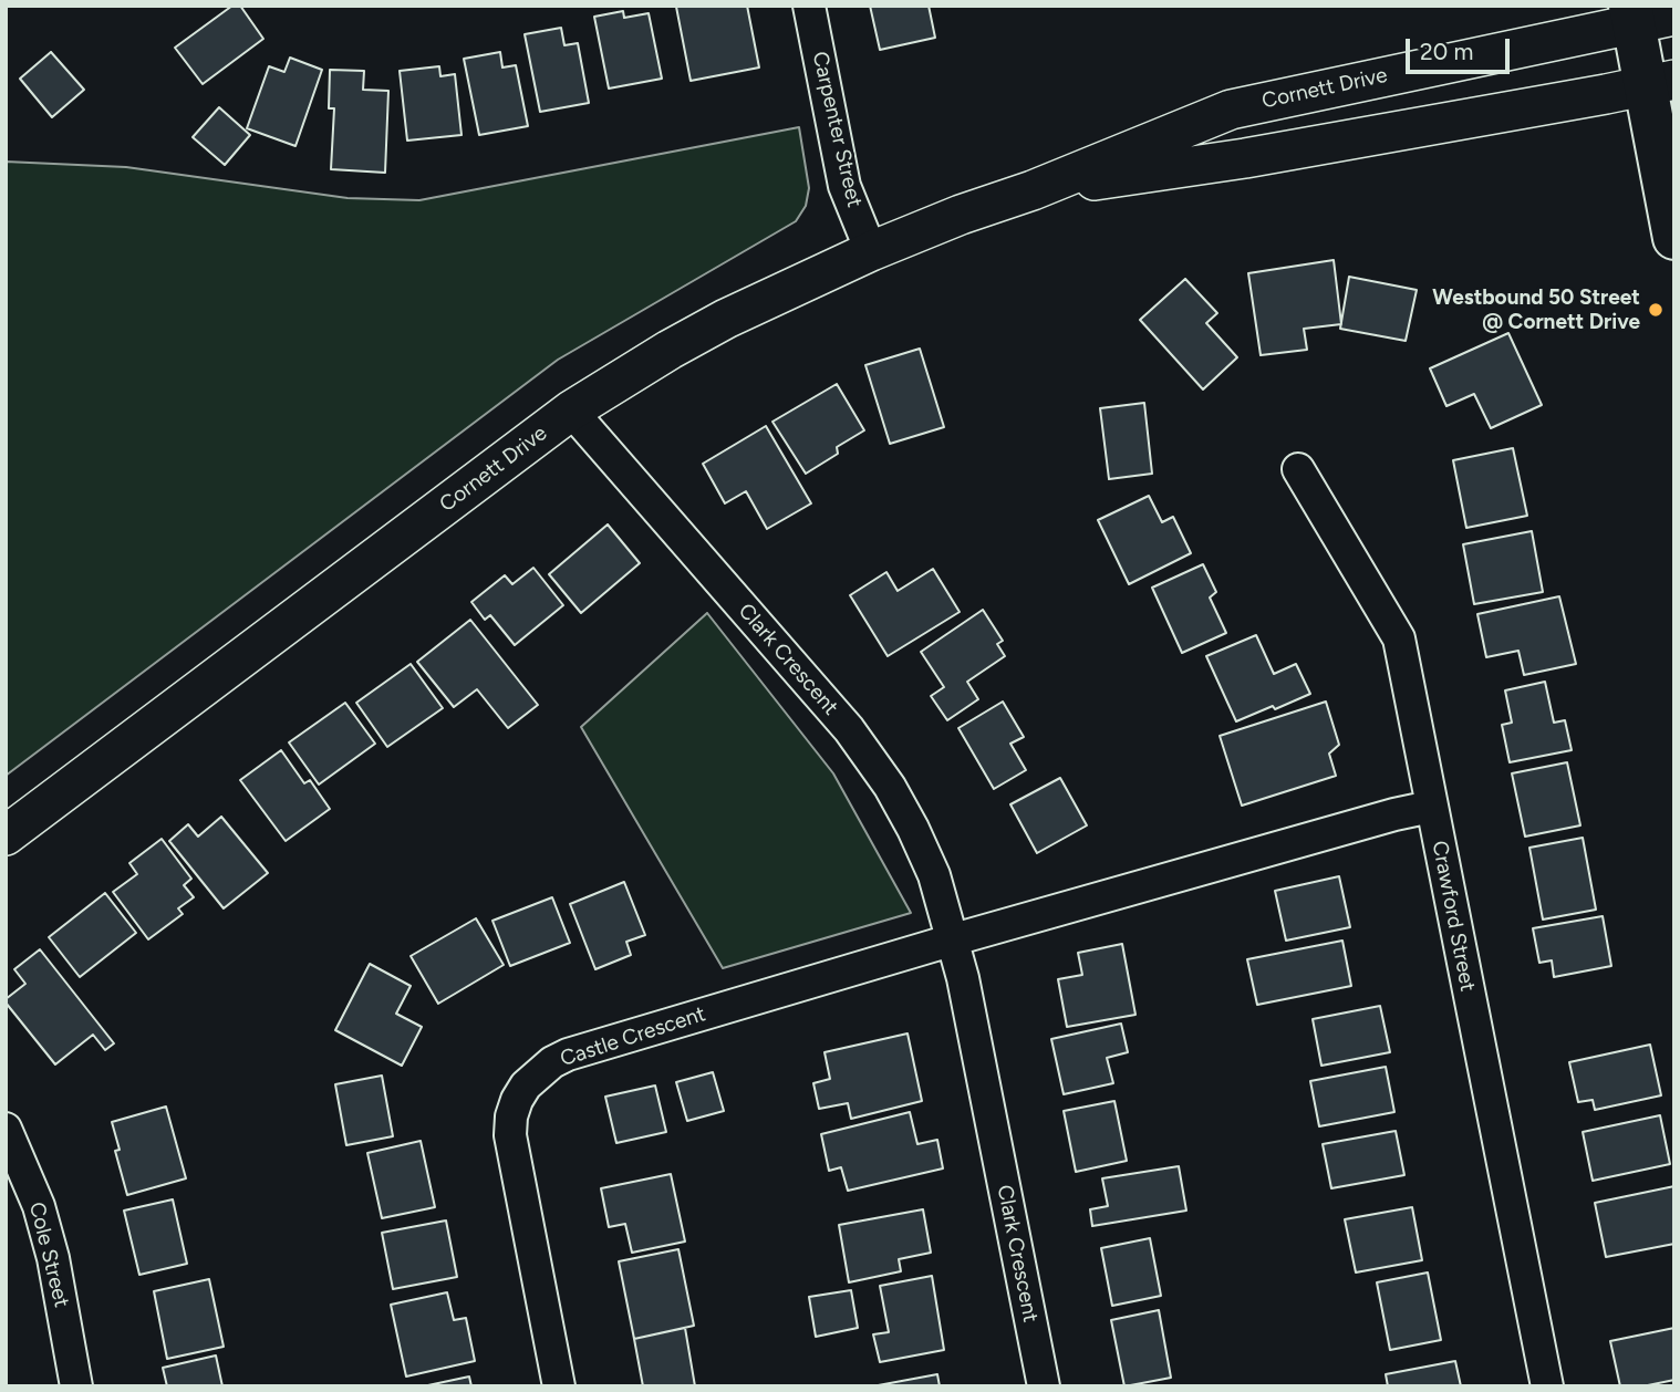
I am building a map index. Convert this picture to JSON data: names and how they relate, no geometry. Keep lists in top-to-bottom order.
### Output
{
  "streets": {
    "street": [
      "Cornett Drive",
      "Carpenter Street",
      "Clark Crescent",
      "Crawford Street",
      "Castle Crescent",
      "Cole Street"
    ]
  },
  "crossings": [
    ["Cornett Drive", "Carpenter Street"],
    ["Cornett Drive", "Clark Crescent"],
    ["Clark Crescent", "Castle Crescent"]
  ],
  "places": ["Westbound 50 Street @ Cornett Drive"],
  "scale_bar": "20 m"
}
